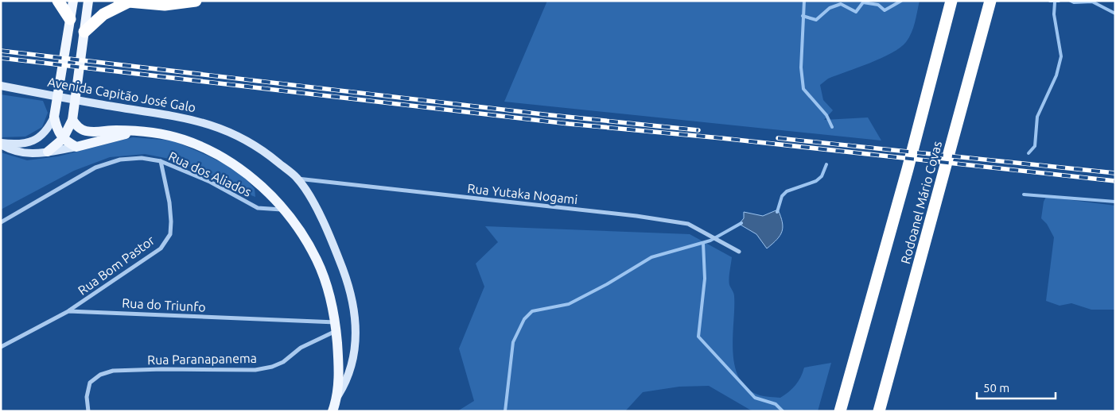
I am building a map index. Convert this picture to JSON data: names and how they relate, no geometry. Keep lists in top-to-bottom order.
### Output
{
  "streets": {
    "highway": ["Rodoanel Mário Covas"],
    "main road": ["Avenida Capitão José Galo"],
    "street": [
      "Rua dos Aliados",
      "Rua Yutaka Nogami",
      "Rua Bom Pastor",
      "Rua do Triunfo",
      "Rua Paranapanema"
    ]
  },
  "crossings": [
    ["Avenida Capitão José Galo", "Rua dos Aliados"],
    ["Avenida Capitão José Galo", "Rua Yutaka Nogami"],
    ["Avenida Capitão José Galo", "Rua do Triunfo"],
    ["Avenida Capitão José Galo", "Rua Paranapanema"],
    ["Rua dos Aliados", "Rua Bom Pastor"],
    ["Rua Bom Pastor", "Rua do Triunfo"],
    ["Rua do Triunfo", "Rua Paranapanema"]
  ],
  "scale_bar": "50 m"
}
